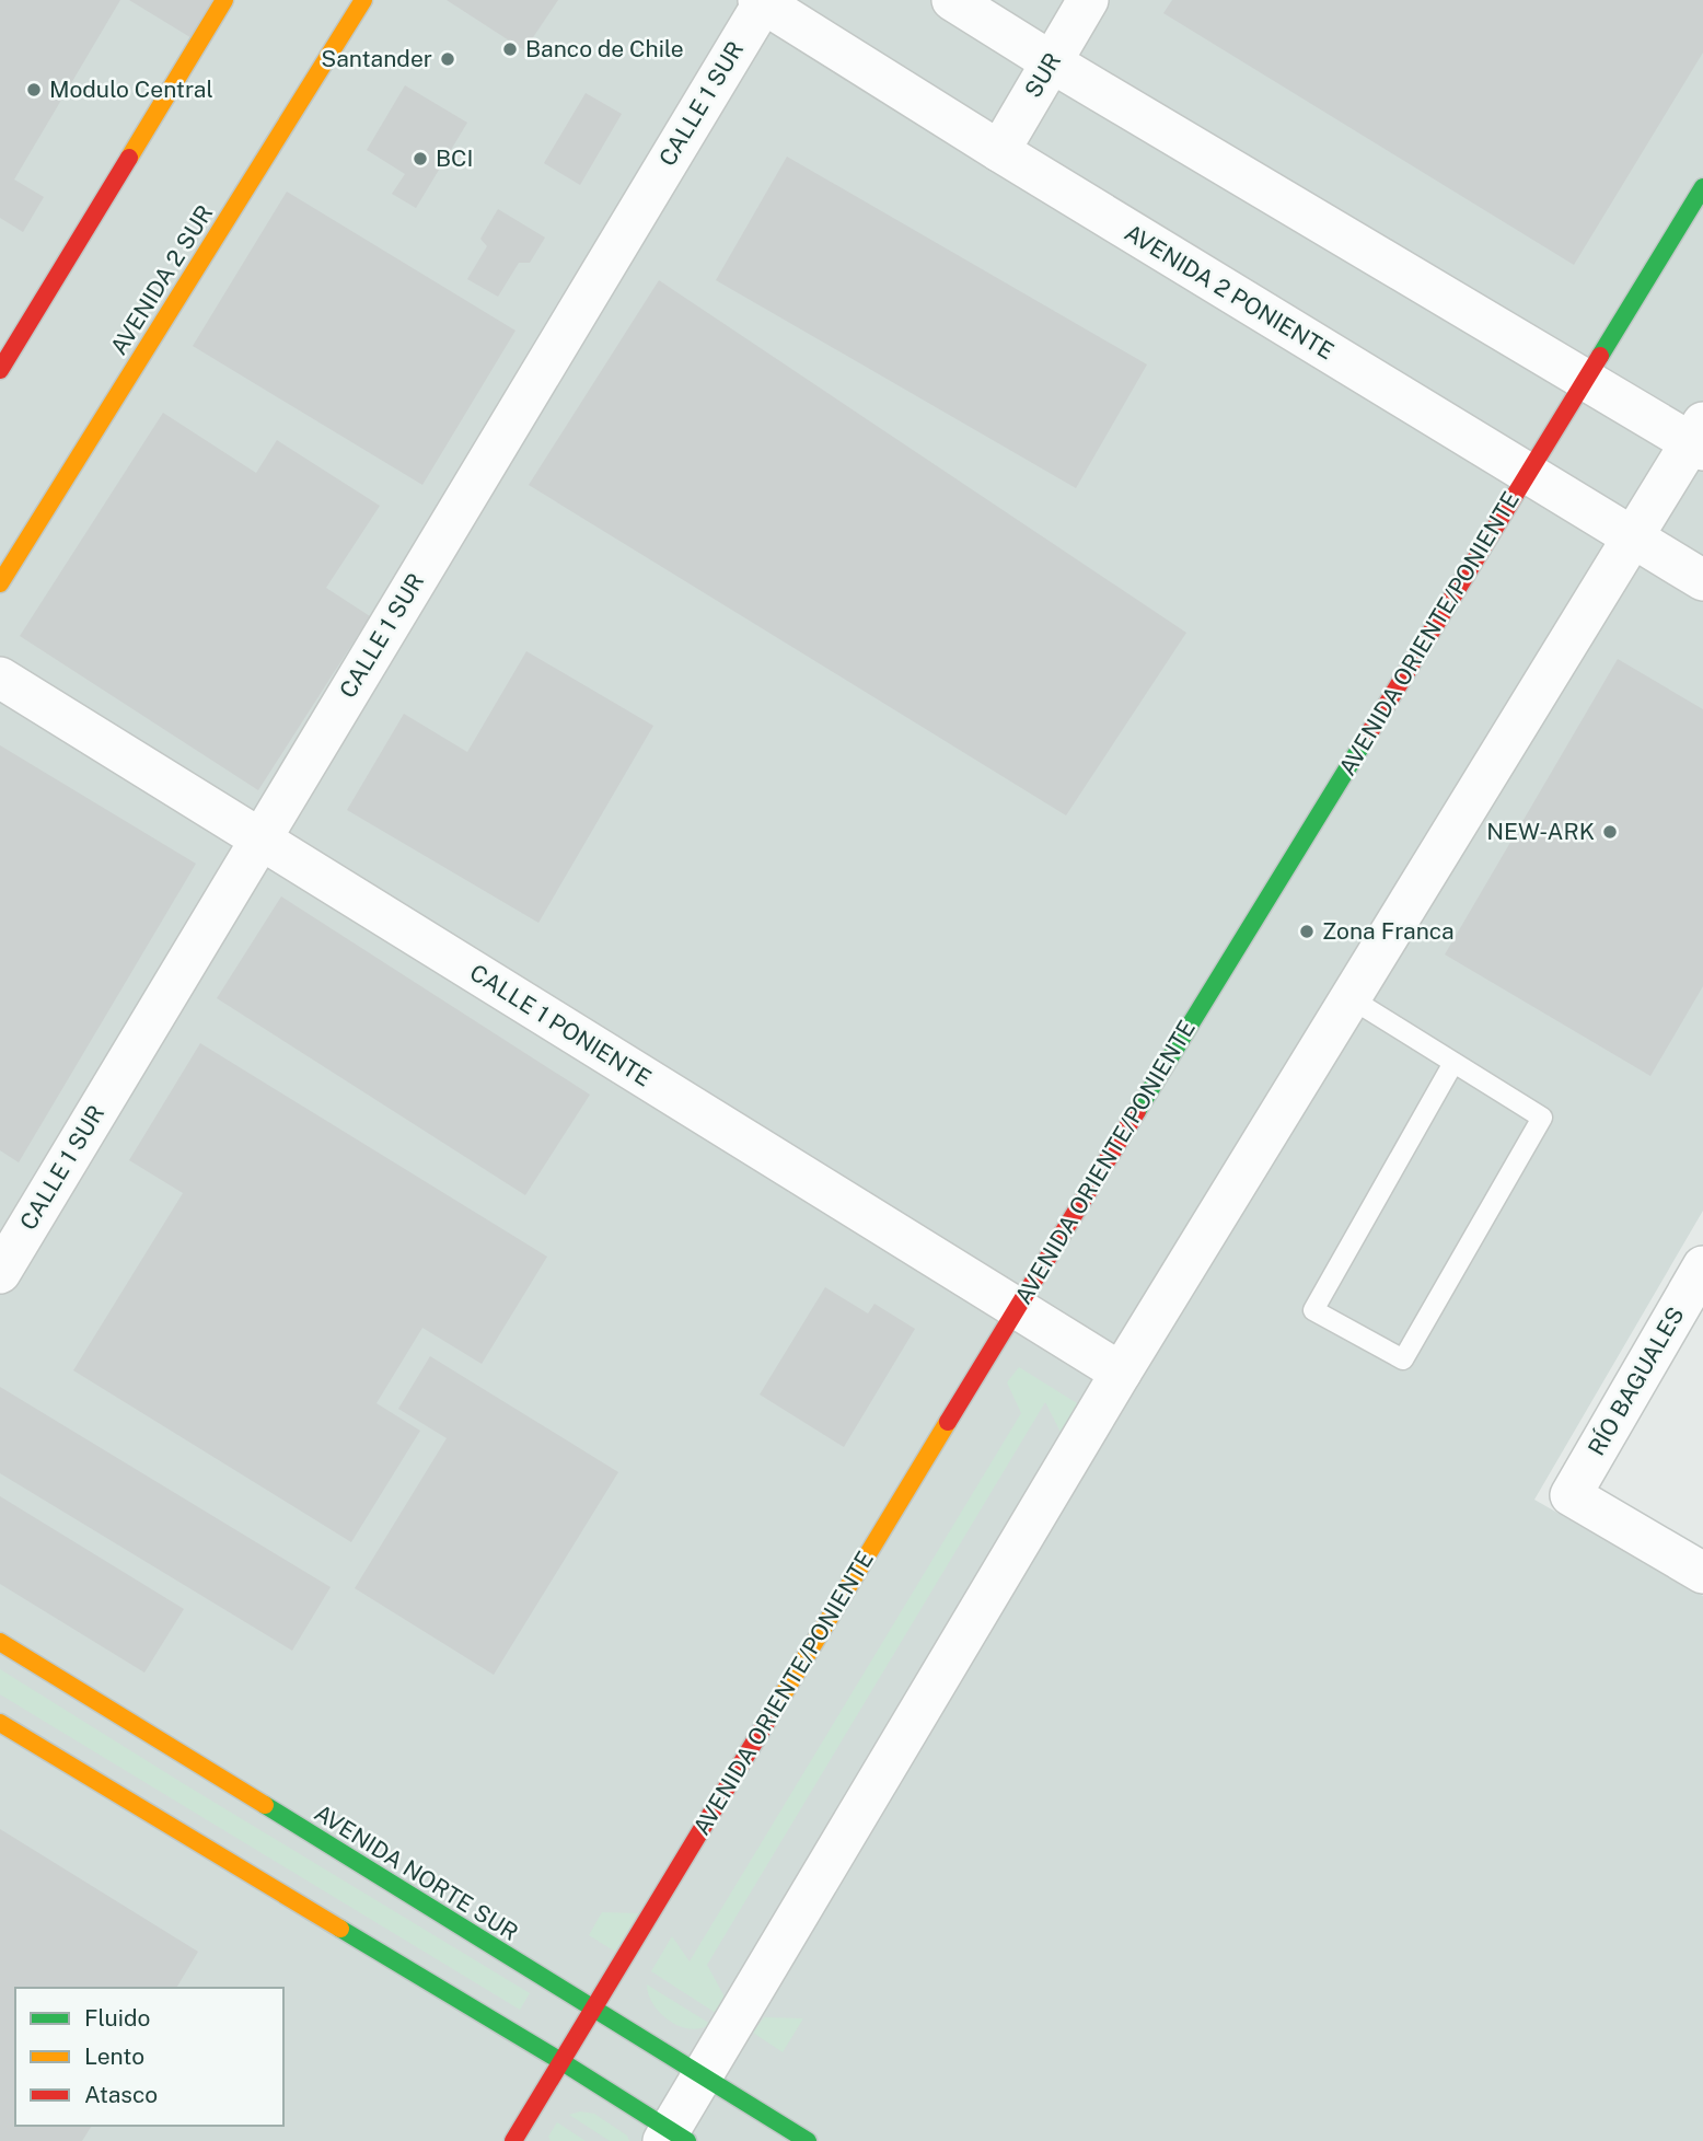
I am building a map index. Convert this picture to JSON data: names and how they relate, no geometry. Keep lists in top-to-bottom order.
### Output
{
  "streets": {
    "street": [
      "SUR",
      "CALLE 1 SUR",
      "AVENIDA 2 SUR",
      "AVENIDA 2 PONIENTE",
      "AVENIDA ORIENTE/PONIENTE",
      "CALLE 1 PONIENTE",
      "RÍO BAGUALES",
      "AVENIDA NORTE SUR"
    ]
  },
  "crossings": [
    ["SUR", "AVENIDA 2 PONIENTE"],
    ["CALLE 1 SUR", "AVENIDA 2 PONIENTE"],
    ["CALLE 1 SUR", "CALLE 1 PONIENTE"],
    ["AVENIDA 2 PONIENTE", "AVENIDA ORIENTE/PONIENTE"],
    ["AVENIDA ORIENTE/PONIENTE", "CALLE 1 PONIENTE"],
    ["AVENIDA ORIENTE/PONIENTE", "AVENIDA NORTE SUR"]
  ],
  "places": [
    "Banco de Chile",
    "Santander",
    "Modulo Central",
    "BCI",
    "NEW-ARK",
    "Zona Franca"
  ],
  "legend": ["Fluido", "Lento", "Atasco"]
}
